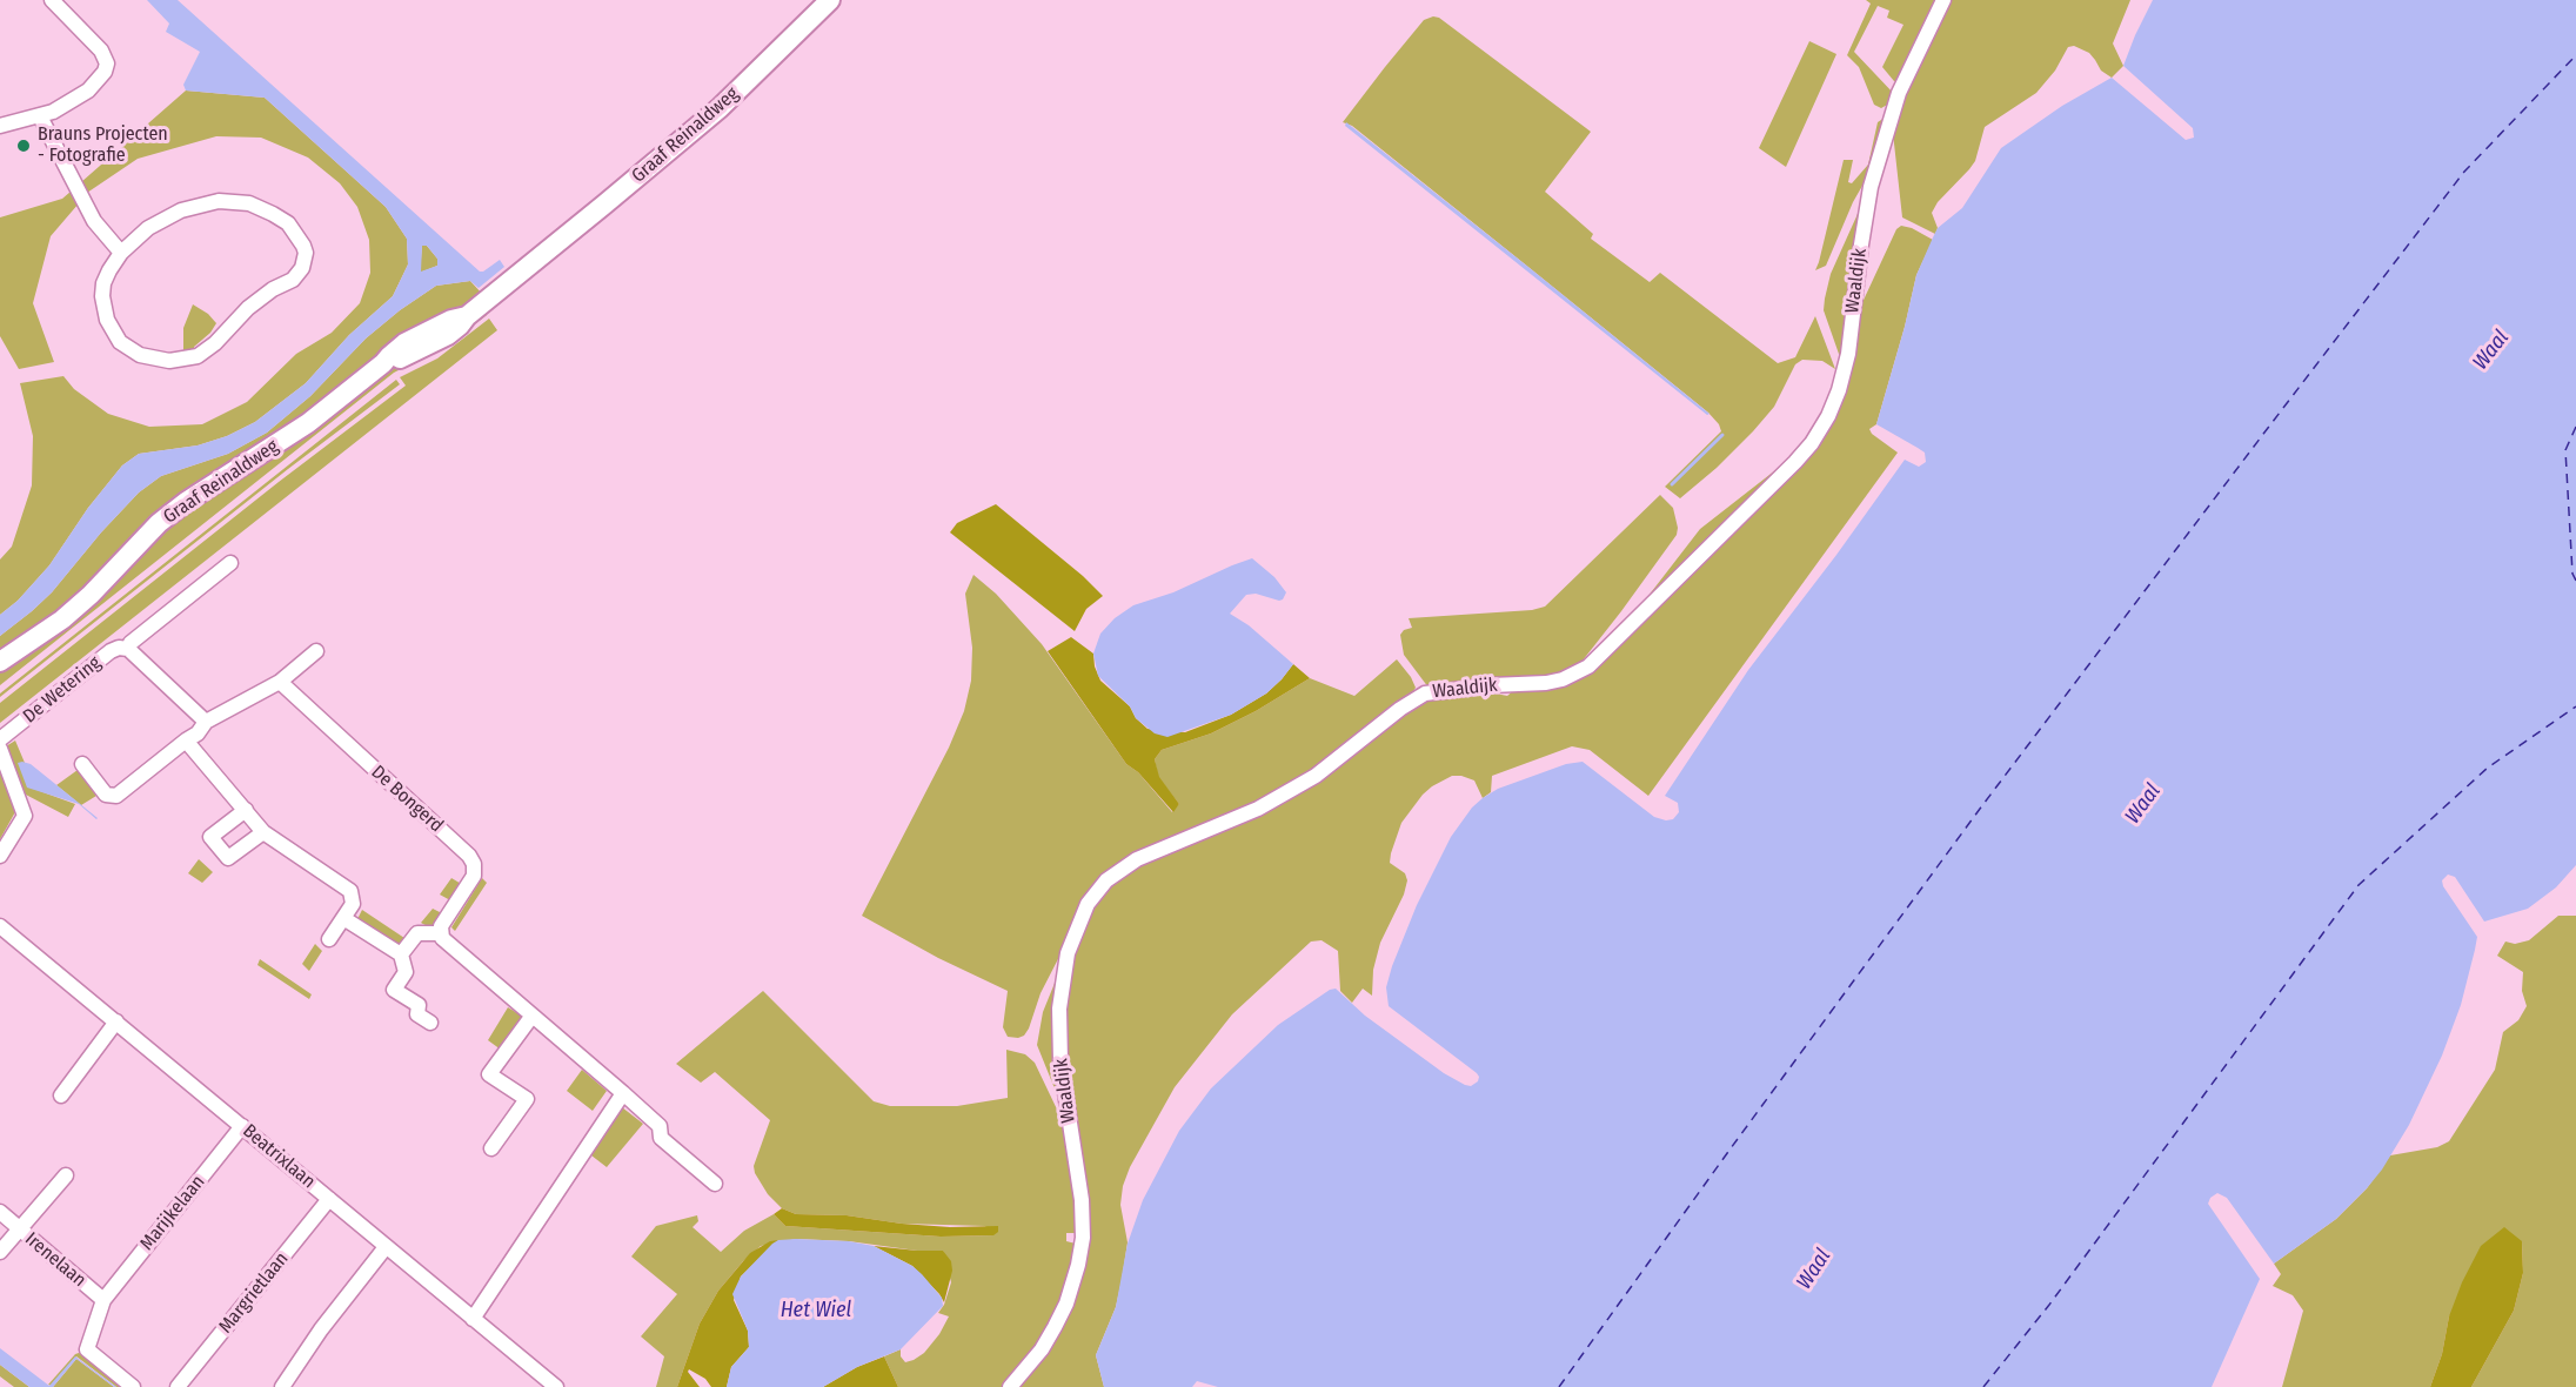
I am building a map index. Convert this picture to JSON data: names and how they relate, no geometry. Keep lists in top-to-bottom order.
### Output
{
  "streets": {
    "main road": ["Graaf Reinaldweg"],
    "street": [
      "Waaldijk",
      "De Wetering",
      "De Bongerd",
      "Beatrixlaan",
      "Marijkelaan",
      "Irenelaan",
      "Margrietlaan"
    ]
  },
  "crossings": [
    ["Beatrixlaan", "Marijkelaan"],
    ["Beatrixlaan", "Margrietlaan"],
    ["Marijkelaan", "Irenelaan"]
  ],
  "water": ["Waal", "Het Wiel"],
  "places": ["Brauns Projecten - Fotografie"]
}
